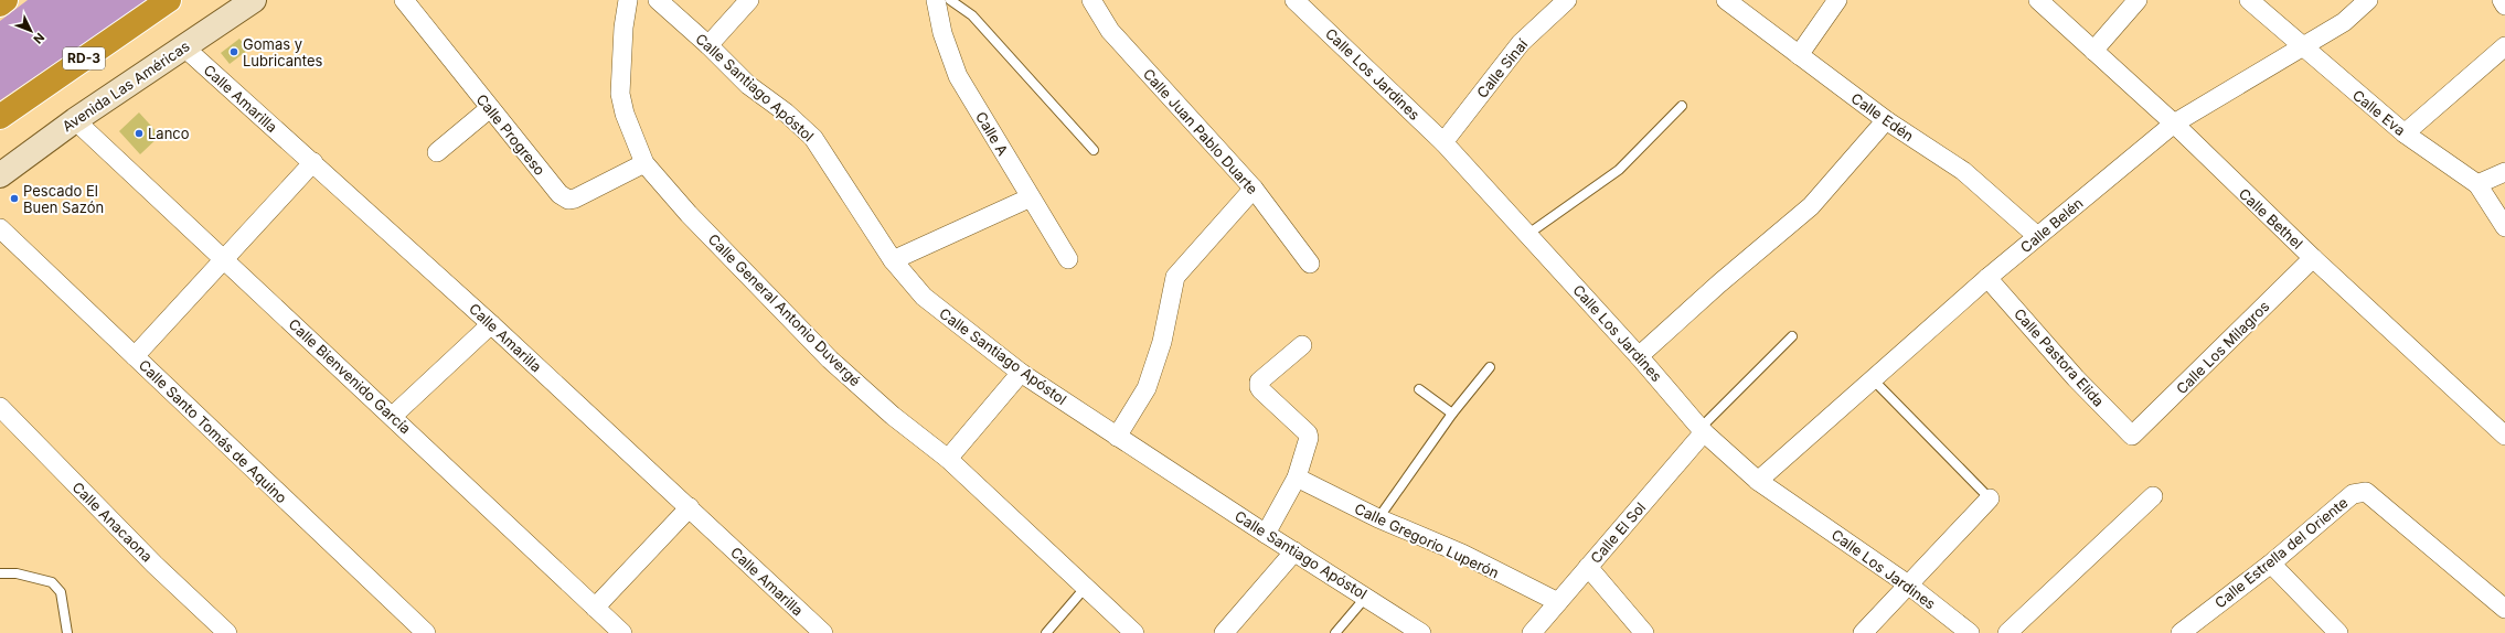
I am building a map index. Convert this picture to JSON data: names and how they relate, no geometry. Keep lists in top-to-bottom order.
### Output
{
  "streets": {
    "highway": ["RD-3"],
    "main road": ["Avenida Las Américas"],
    "street": [
      "Calle Sinaí",
      "Calle Los Jardines",
      "Calle Santiago Apóstol",
      "Calle Amarilla",
      "Calle Eva",
      "Calle Edén",
      "Calle Juan Pablo Duarte",
      "Calle A",
      "Calle Progreso",
      "Calle Bethel",
      "Calle Belén",
      "Calle General Antonio Duvergé",
      "Calle Los Milagros",
      "Calle Pastora Elida",
      "Calle Bienvenido García",
      "Calle Santo Tomás de Aquino",
      "Calle Anacaona",
      "Calle El Sol",
      "Calle Gregorio Luperón",
      "Calle Estrella del Oriente"
    ]
  },
  "crossings": [
    ["Calle Sinaí", "Calle Los Jardines"],
    ["Calle Los Jardines", "Calle Belén"],
    ["Calle Los Jardines", "Calle El Sol"],
    ["Avenida Las Américas", "Calle Amarilla"],
    ["Avenida Las Américas", "Calle Bienvenido García"],
    ["Calle Eva", "Calle Belén"],
    ["Calle Edén", "Calle Belén"],
    ["Calle Progreso", "Calle General Antonio Duvergé"],
    ["Calle Bethel", "Calle Belén"],
    ["Calle Bethel", "Calle Los Milagros"],
    ["Calle Belén", "Calle Pastora Elida"],
    ["Calle Los Milagros", "Calle Pastora Elida"],
    ["Calle El Sol", "Calle Gregorio Luperón"]
  ],
  "places": ["Gomas y Lubricantes", "Lanco", "Pescado El Buen Sazón"],
  "north": "bottom right"
}
